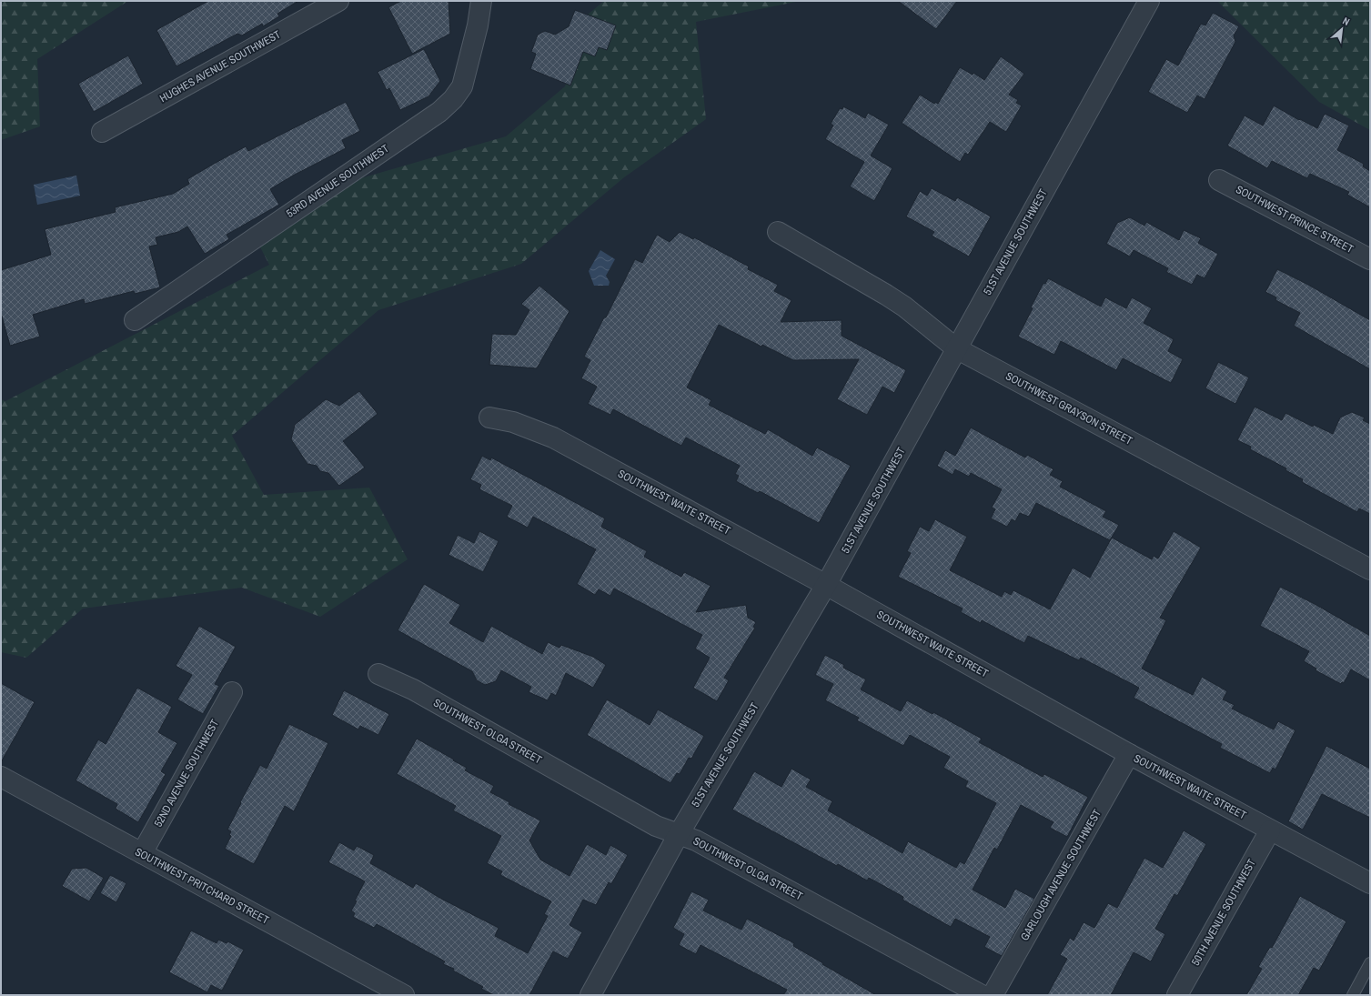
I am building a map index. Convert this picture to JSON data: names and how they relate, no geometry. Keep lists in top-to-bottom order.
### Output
{
  "streets": {
    "street": [
      "HUGHES AVENUE SOUTHWEST",
      "53RD AVENUE SOUTHWEST",
      "SOUTHWEST PRINCE STREET",
      "51ST AVENUE SOUTHWEST",
      "SOUTHWEST GRAYSON STREET",
      "SOUTHWEST WAITE STREET",
      "SOUTHWEST OLGA STREET",
      "52ND AVENUE SOUTHWEST",
      "GARLOUGH AVENUE SOUTHWEST",
      "SOUTHWEST PRITCHARD STREET",
      "50TH AVENUE SOUTHWEST"
    ]
  },
  "crossings": [
    ["51ST AVENUE SOUTHWEST", "SOUTHWEST GRAYSON STREET"],
    ["51ST AVENUE SOUTHWEST", "SOUTHWEST WAITE STREET"],
    ["51ST AVENUE SOUTHWEST", "SOUTHWEST OLGA STREET"],
    ["SOUTHWEST WAITE STREET", "GARLOUGH AVENUE SOUTHWEST"],
    ["SOUTHWEST WAITE STREET", "50TH AVENUE SOUTHWEST"],
    ["52ND AVENUE SOUTHWEST", "SOUTHWEST PRITCHARD STREET"]
  ],
  "north": "top right"
}
